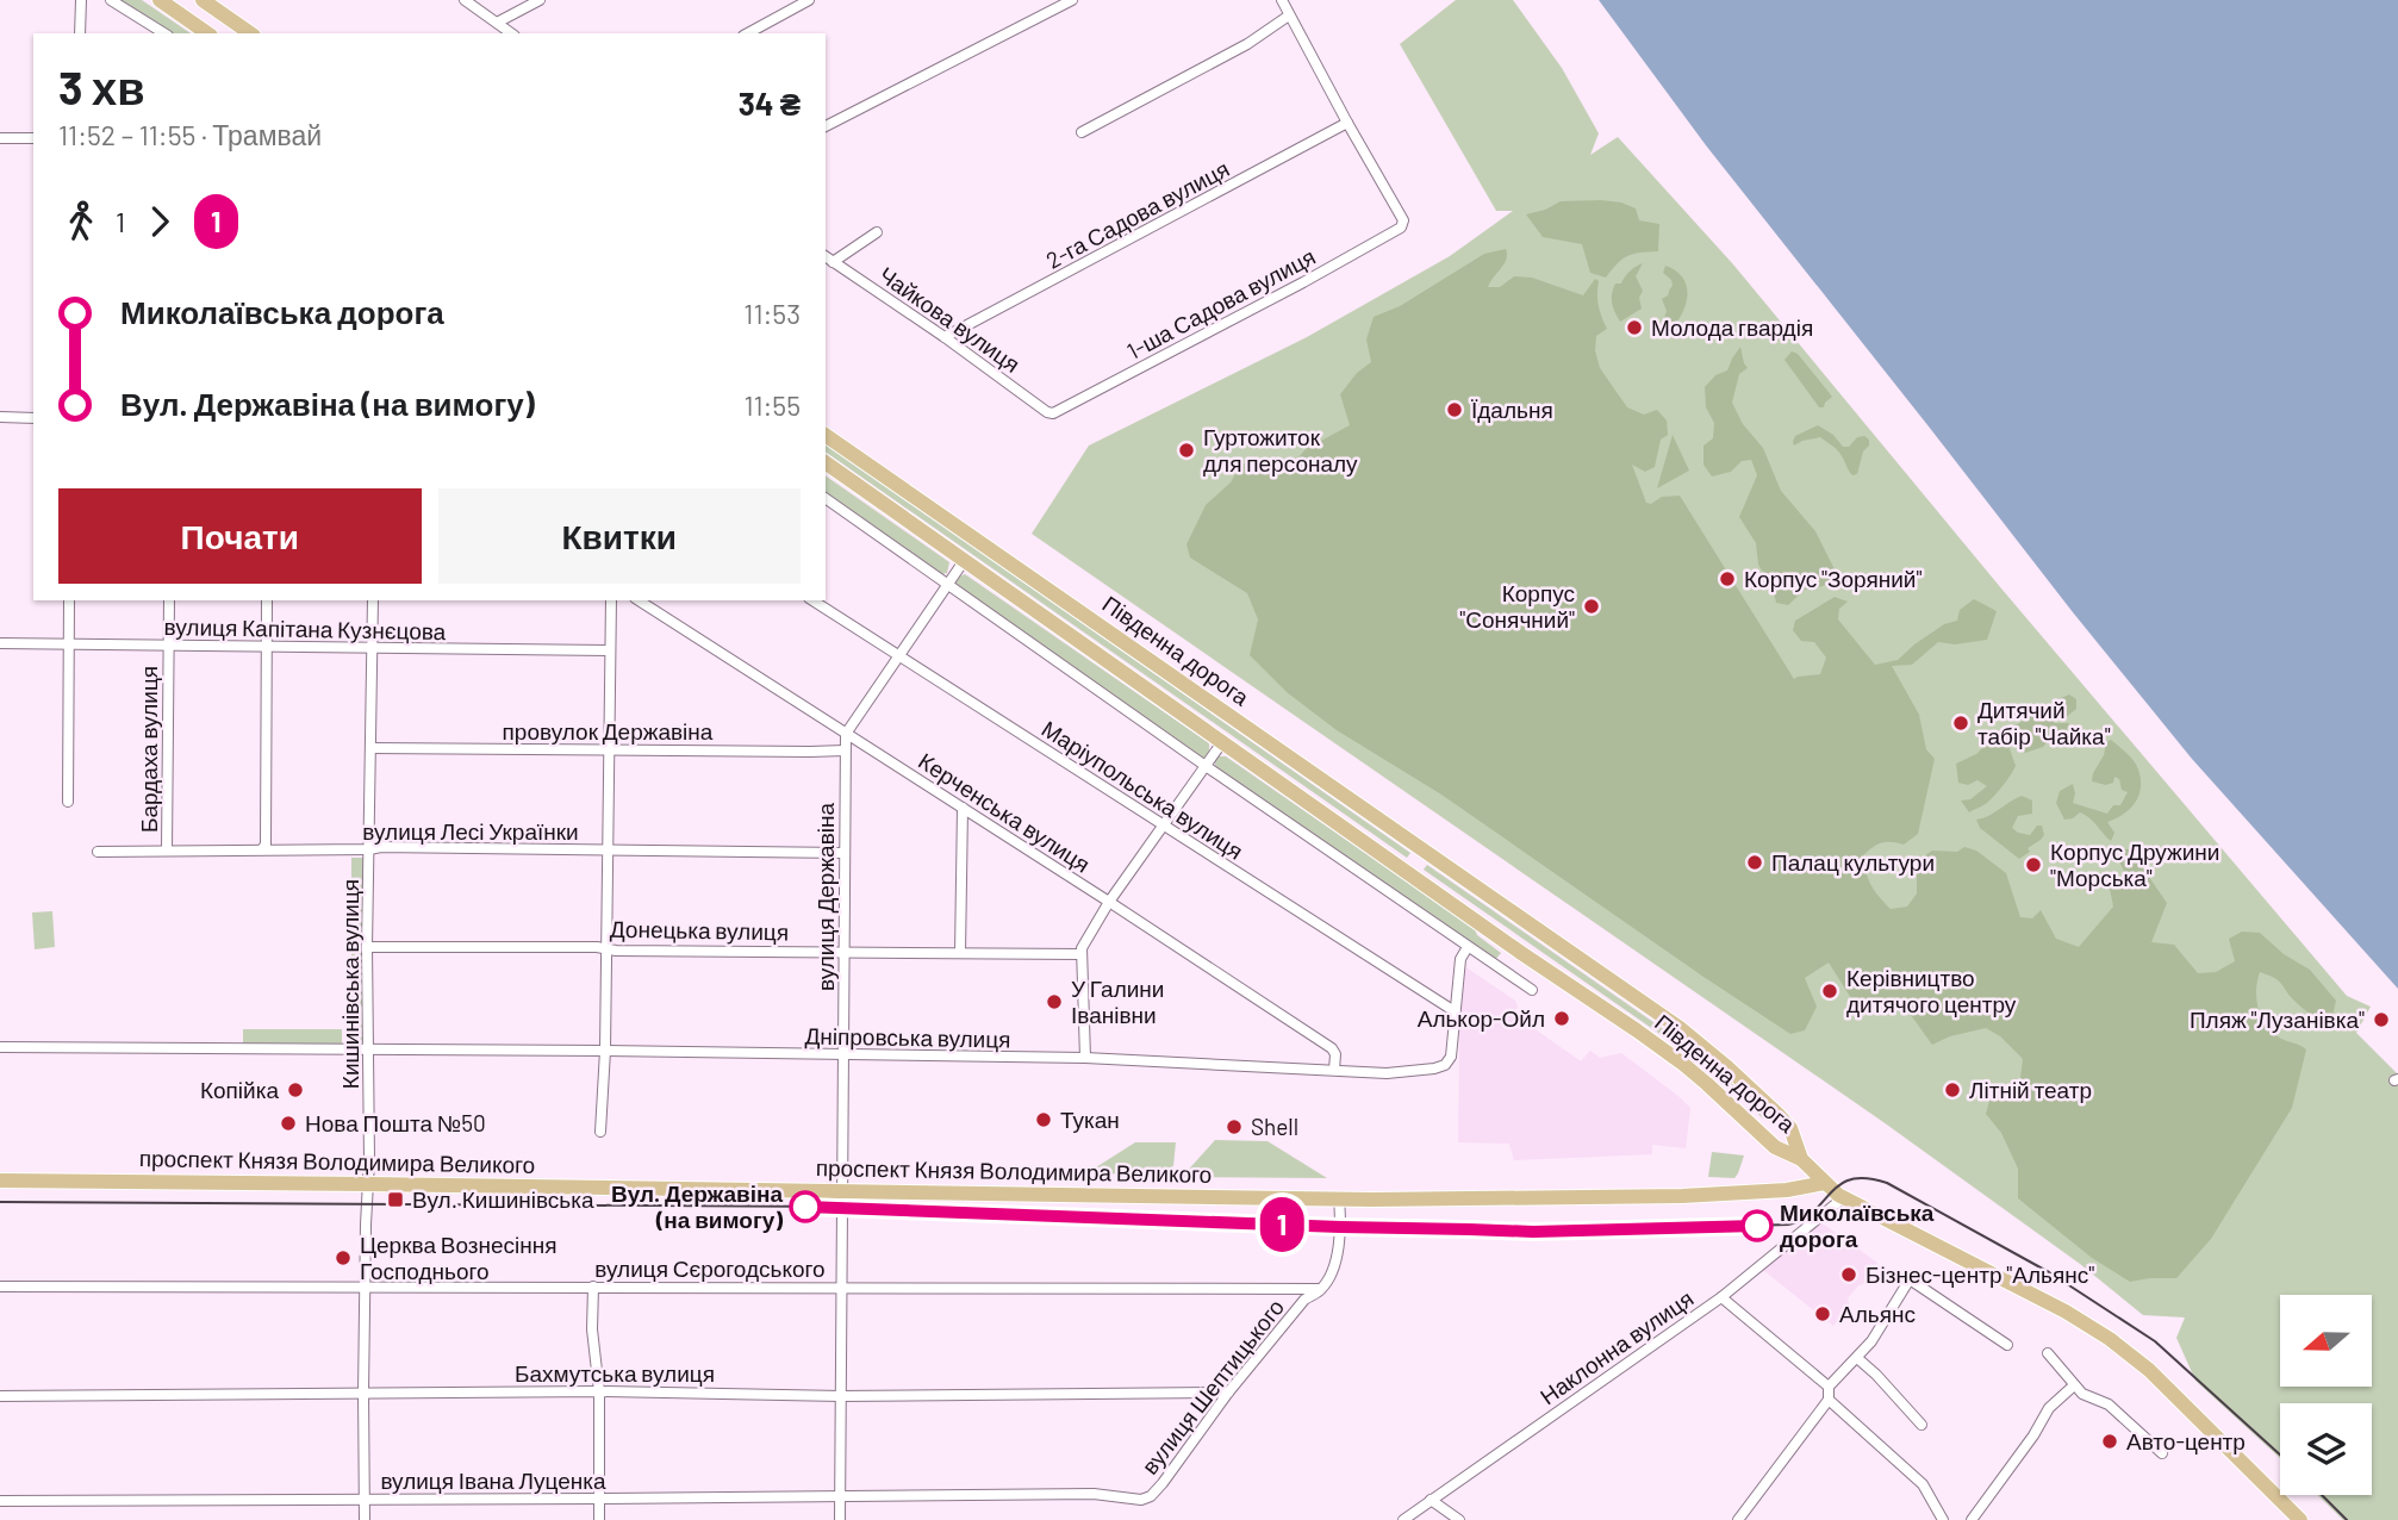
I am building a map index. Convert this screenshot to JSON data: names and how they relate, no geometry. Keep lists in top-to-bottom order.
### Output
{
  "streets": {
    "main road": ["Південна дорога", "проспект Князя Володимира Великого"],
    "street": [
      "2-га Садова вулиця",
      "1-ша Садова вулиця",
      "Чайкова вулиця",
      "вулиця Капітана Кузнєцова",
      "провулок Державіна",
      "Бардаха вулиця",
      "Маріупольська вулиця",
      "Керченська вулиця",
      "вулиця Лесі Українки",
      "вулиця Державіна",
      "Донецька вулиця",
      "Кишинівська вулиця",
      "Дніпровська вулиця",
      "вулиця Сєрогодського",
      "Наклонна вулиця",
      "Бахмутська вулиця",
      "вулиця Шептицького",
      "вулиця Івана Луценка"
    ]
  },
  "crossings": [
    ["2-га Садова вулиця", "1-ша Садова вулиця"],
    ["2-га Садова вулиця", "Чайкова вулиця"],
    ["1-ша Садова вулиця", "Чайкова вулиця"],
    ["вулиця Капітана Кузнєцова", "Бардаха вулиця"],
    ["вулиця Капітана Кузнєцова", "Кишинівська вулиця"],
    ["Південна дорога", "вулиця Державіна"],
    ["провулок Державіна", "вулиця Державіна"],
    ["провулок Державіна", "Кишинівська вулиця"],
    ["Бардаха вулиця", "вулиця Лесі Українки"],
    ["Маріупольська вулиця", "вулиця Державіна"],
    ["Маріупольська вулиця", "Дніпровська вулиця"],
    ["Керченська вулиця", "вулиця Державіна"],
    ["Керченська вулиця", "Дніпровська вулиця"],
    ["вулиця Лесі Українки", "вулиця Державіна"],
    ["вулиця Лесі Українки", "Кишинівська вулиця"],
    ["вулиця Державіна", "Донецька вулиця"],
    ["вулиця Державіна", "Дніпровська вулиця"],
    ["вулиця Державіна", "проспект Князя Володимира Великого"],
    ["вулиця Державіна", "вулиця Сєрогодського"],
    ["вулиця Державіна", "Бахмутська вулиця"],
    ["вулиця Державіна", "вулиця Івана Луценка"],
    ["Донецька вулиця", "Кишинівська вулиця"],
    ["Кишинівська вулиця", "Дніпровська вулиця"],
    ["Кишинівська вулиця", "проспект Князя Володимира Великого"],
    ["Кишинівська вулиця", "вулиця Сєрогодського"],
    ["Кишинівська вулиця", "Бахмутська вулиця"],
    ["Кишинівська вулиця", "вулиця Івана Луценка"],
    ["проспект Князя Володимира Великого", "вулиця Шептицького"],
    ["вулиця Сєрогодського", "вулиця Шептицького"],
    ["Бахмутська вулиця", "вулиця Шептицького"],
    ["вулиця Шептицького", "вулиця Івана Луценка"]
  ],
  "places": {
    "other": [
      "Молода гвардія",
      "Їдальня",
      "Гуртожиток для персоналу",
      "Корпус \"Зоряний\"",
      "Корпус \"Сонячний\"",
      "Дитячий табір \"Чайка\"",
      "Палац культури",
      "Корпус Дружини \"Морська\"",
      "Керівництво дитячого центру",
      "У Галини Іванівни",
      "Алькор-Ойл",
      "Пляж \"Лузанівка\"",
      "Копійка",
      "Літній театр",
      "Тукан",
      "Нова Пошта №50",
      "Shell",
      "Вул. Державіна (на вимогу)",
      "Миколаївська дорога",
      "Церква Вознесіння Господнього",
      "Бізнес-центр \"Альянс\"",
      "Альянс",
      "Авто-центр"
    ],
    "transit": ["Вул. Кишинівська"]
  },
  "lines": ["tram line 1"],
  "north": "left",
  "page": {
    "on_map": "1",
    "heading": ["3 хв", "11:52 – 11:55 · Трамвай", "34 ₴"],
    "legs": ["1", "1"],
    "list": [
      {
        "name": "Миколаївська дорога",
        "value": "11:53"
      },
      {
        "name": "Вул. Державіна (на вимогу)",
        "value": "11:55"
      }
    ],
    "buttons": ["Почати", "Квитки"]
  }
}
